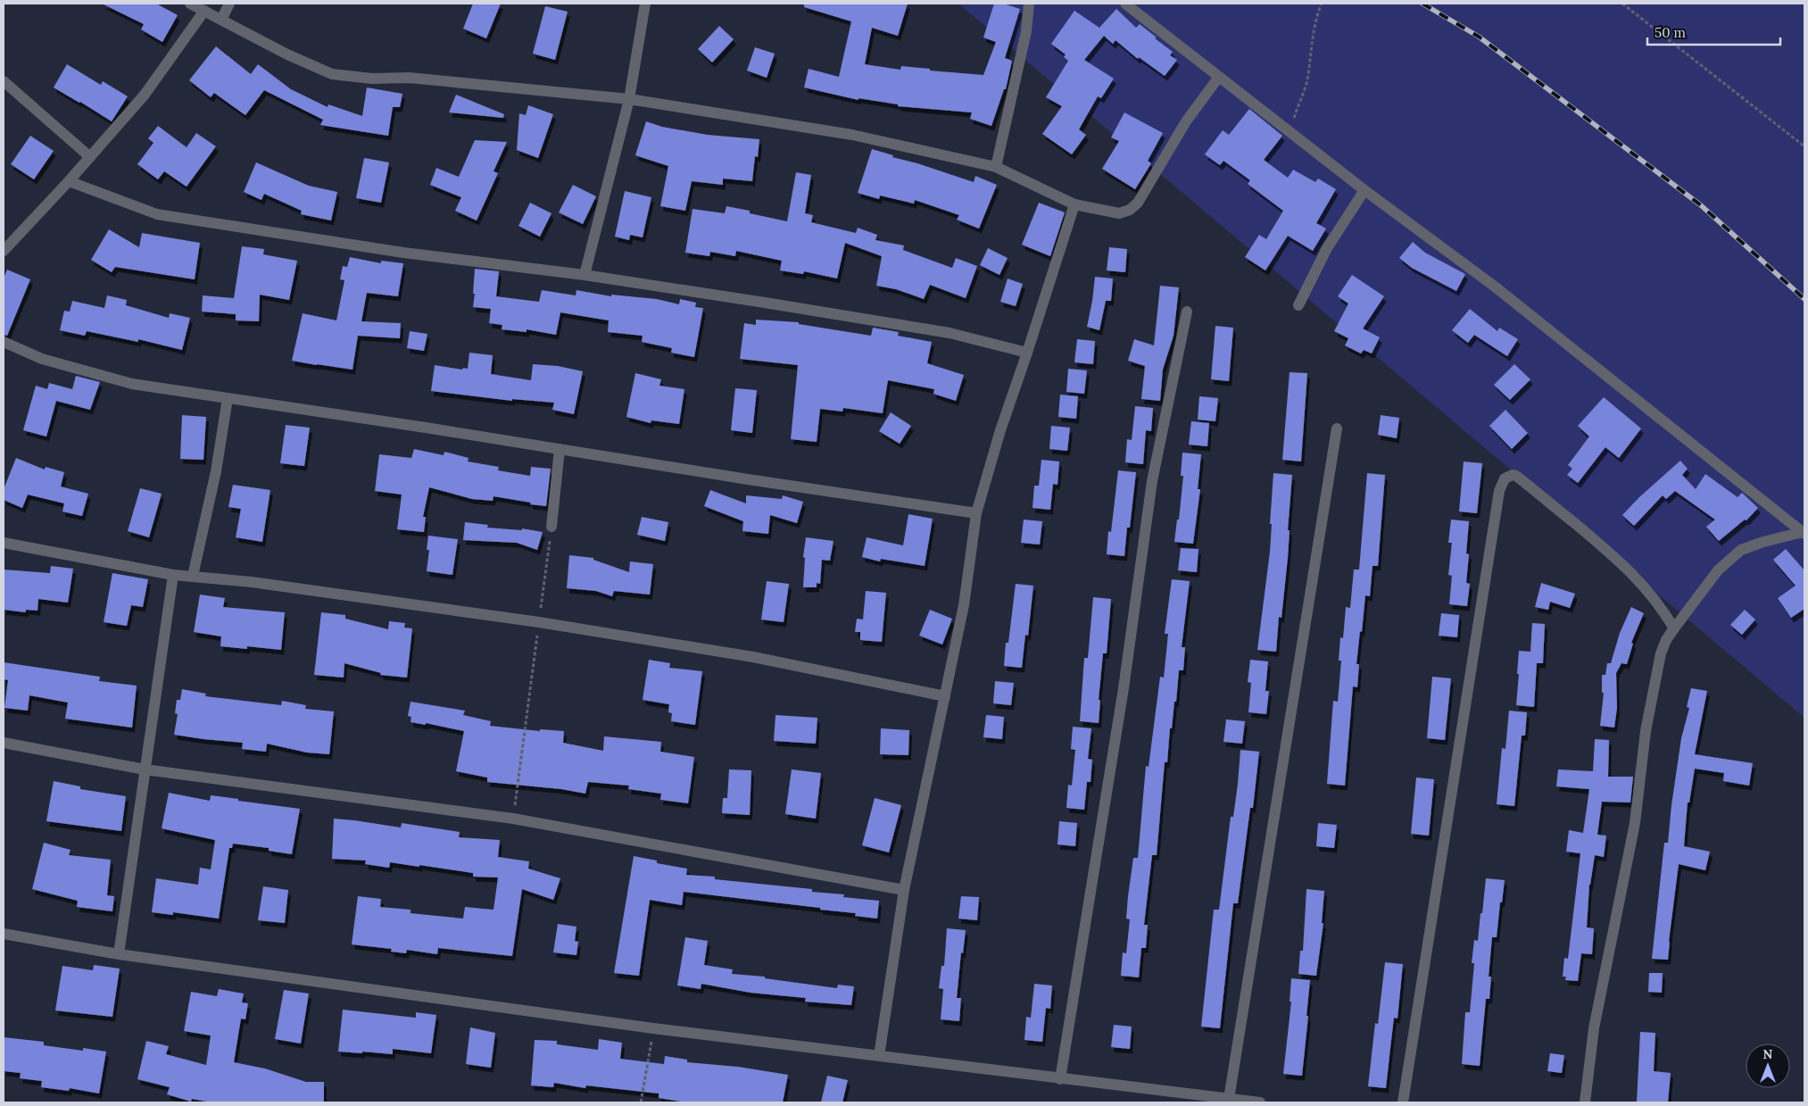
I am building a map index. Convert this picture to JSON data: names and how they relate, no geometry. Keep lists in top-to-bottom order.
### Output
{
  "scale_bar": "50 m",
  "north": "top"
}
